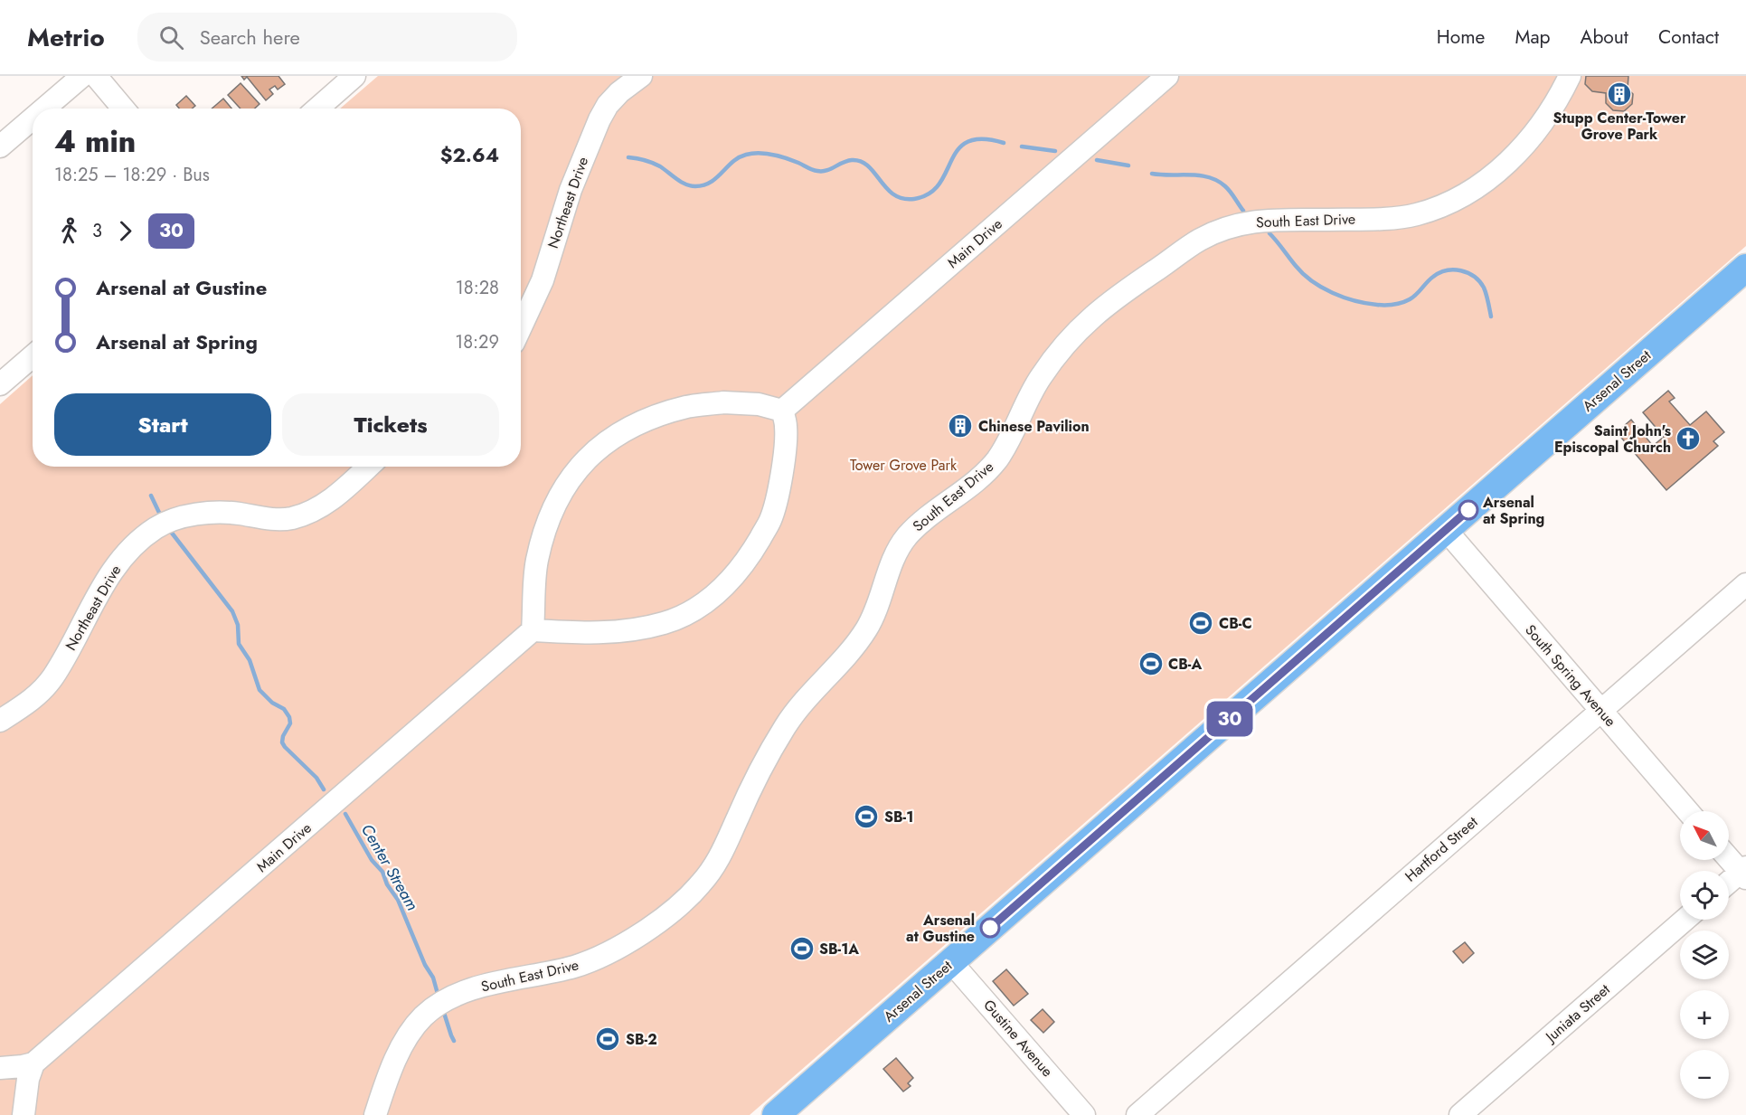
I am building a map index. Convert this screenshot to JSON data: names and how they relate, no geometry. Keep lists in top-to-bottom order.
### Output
{
  "streets": {
    "main road": ["Arsenal Street"],
    "street": [
      "Northeast Drive",
      "South East Drive",
      "Main Drive",
      "South Spring Avenue",
      "Hartford Street",
      "Juniata Street",
      "Gustine Avenue"
    ]
  },
  "crossings": [
    ["Arsenal Street", "South Spring Avenue"],
    ["Arsenal Street", "Gustine Avenue"],
    ["South Spring Avenue", "Hartford Street"]
  ],
  "water": ["Center Stream"],
  "parks": ["Tower Grove Park"],
  "places": {
    "building": ["Stupp Center-Tower Grove Park", "Chinese Pavilion"],
    "church": ["Saint John's Episcopal Church"],
    "other": ["Arsenal at Spring", "Arsenal at Gustine"],
    "sports": [
      "CB-C",
      "CB-A",
      "SB-1",
      "SB-1A",
      "SB-2"
    ]
  },
  "lines": ["bus line 30"],
  "north": "top left",
  "page": {
    "header": "Metrio",
    "search": "Search here",
    "nav": [
      "Home",
      "Map",
      "About",
      "Contact"
    ],
    "on_map": "30",
    "heading": ["4 min", "18:25 – 18:29 · Bus", "$2.64"],
    "legs": ["3", "30"],
    "list": [
      {
        "name": "Arsenal at Gustine",
        "value": "18:28"
      },
      {
        "name": "Arsenal at Spring",
        "value": "18:29"
      }
    ],
    "buttons": ["Start", "Tickets"],
    "map_buttons": ["+", "−"]
  }
}
